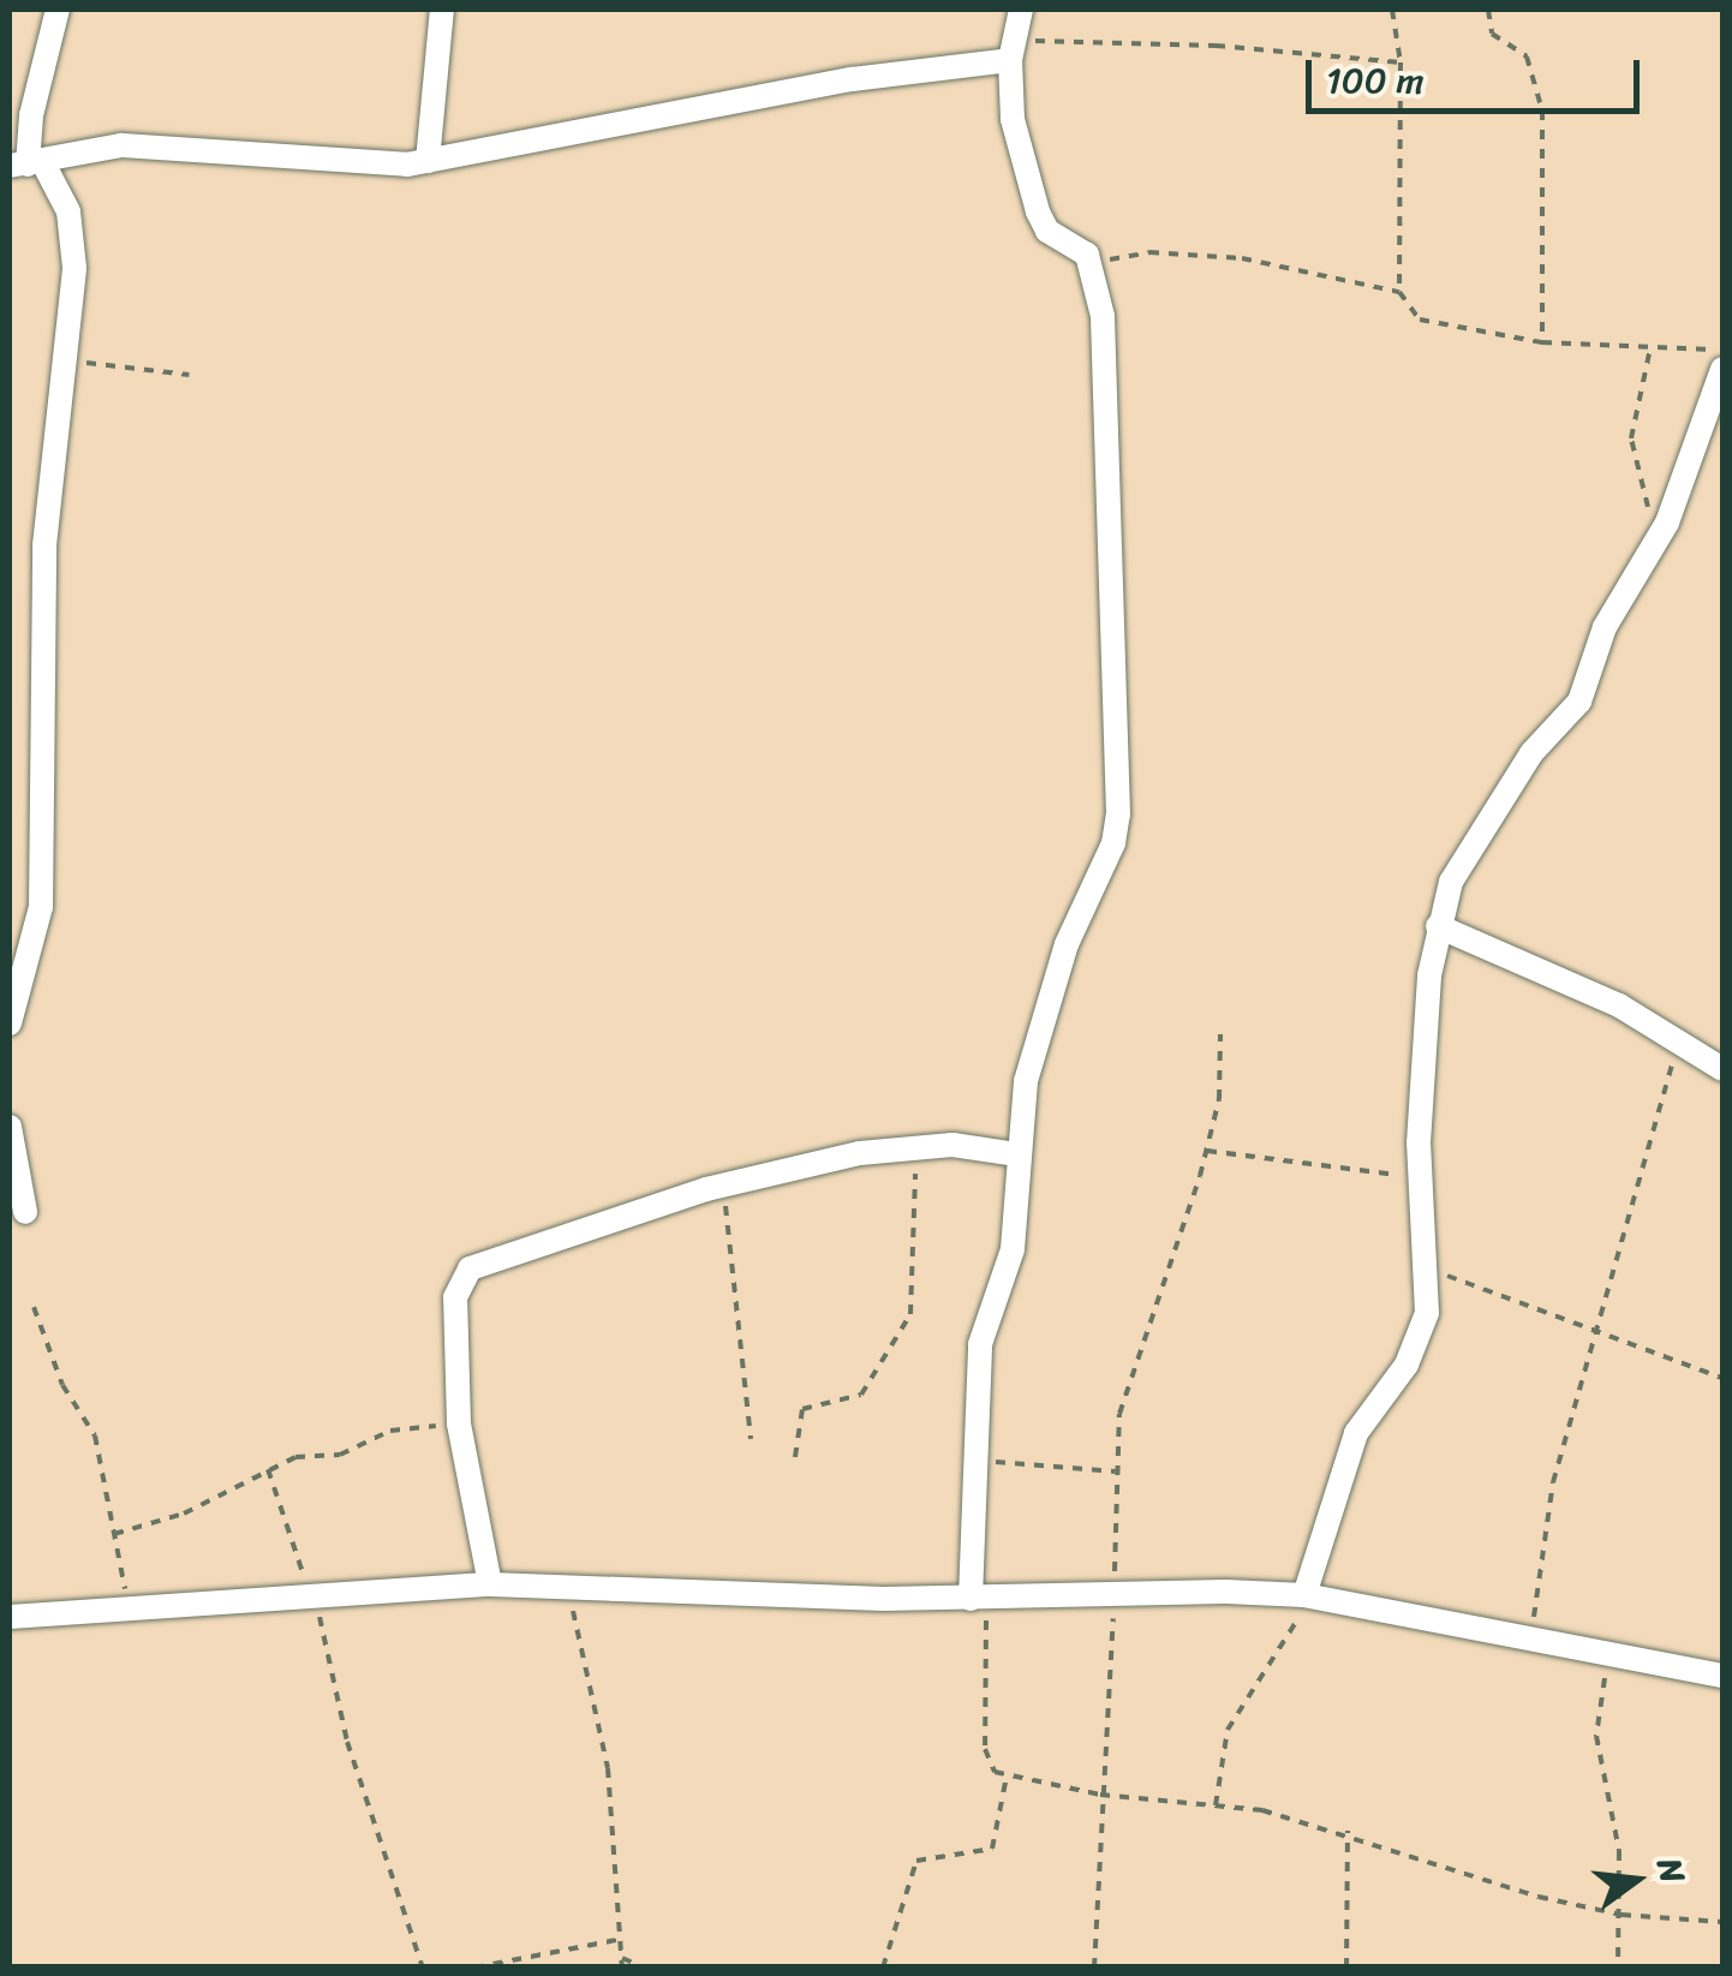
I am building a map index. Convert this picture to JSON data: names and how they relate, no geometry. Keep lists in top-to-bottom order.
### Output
{
  "scale_bar": "100 m",
  "north": "right"
}
